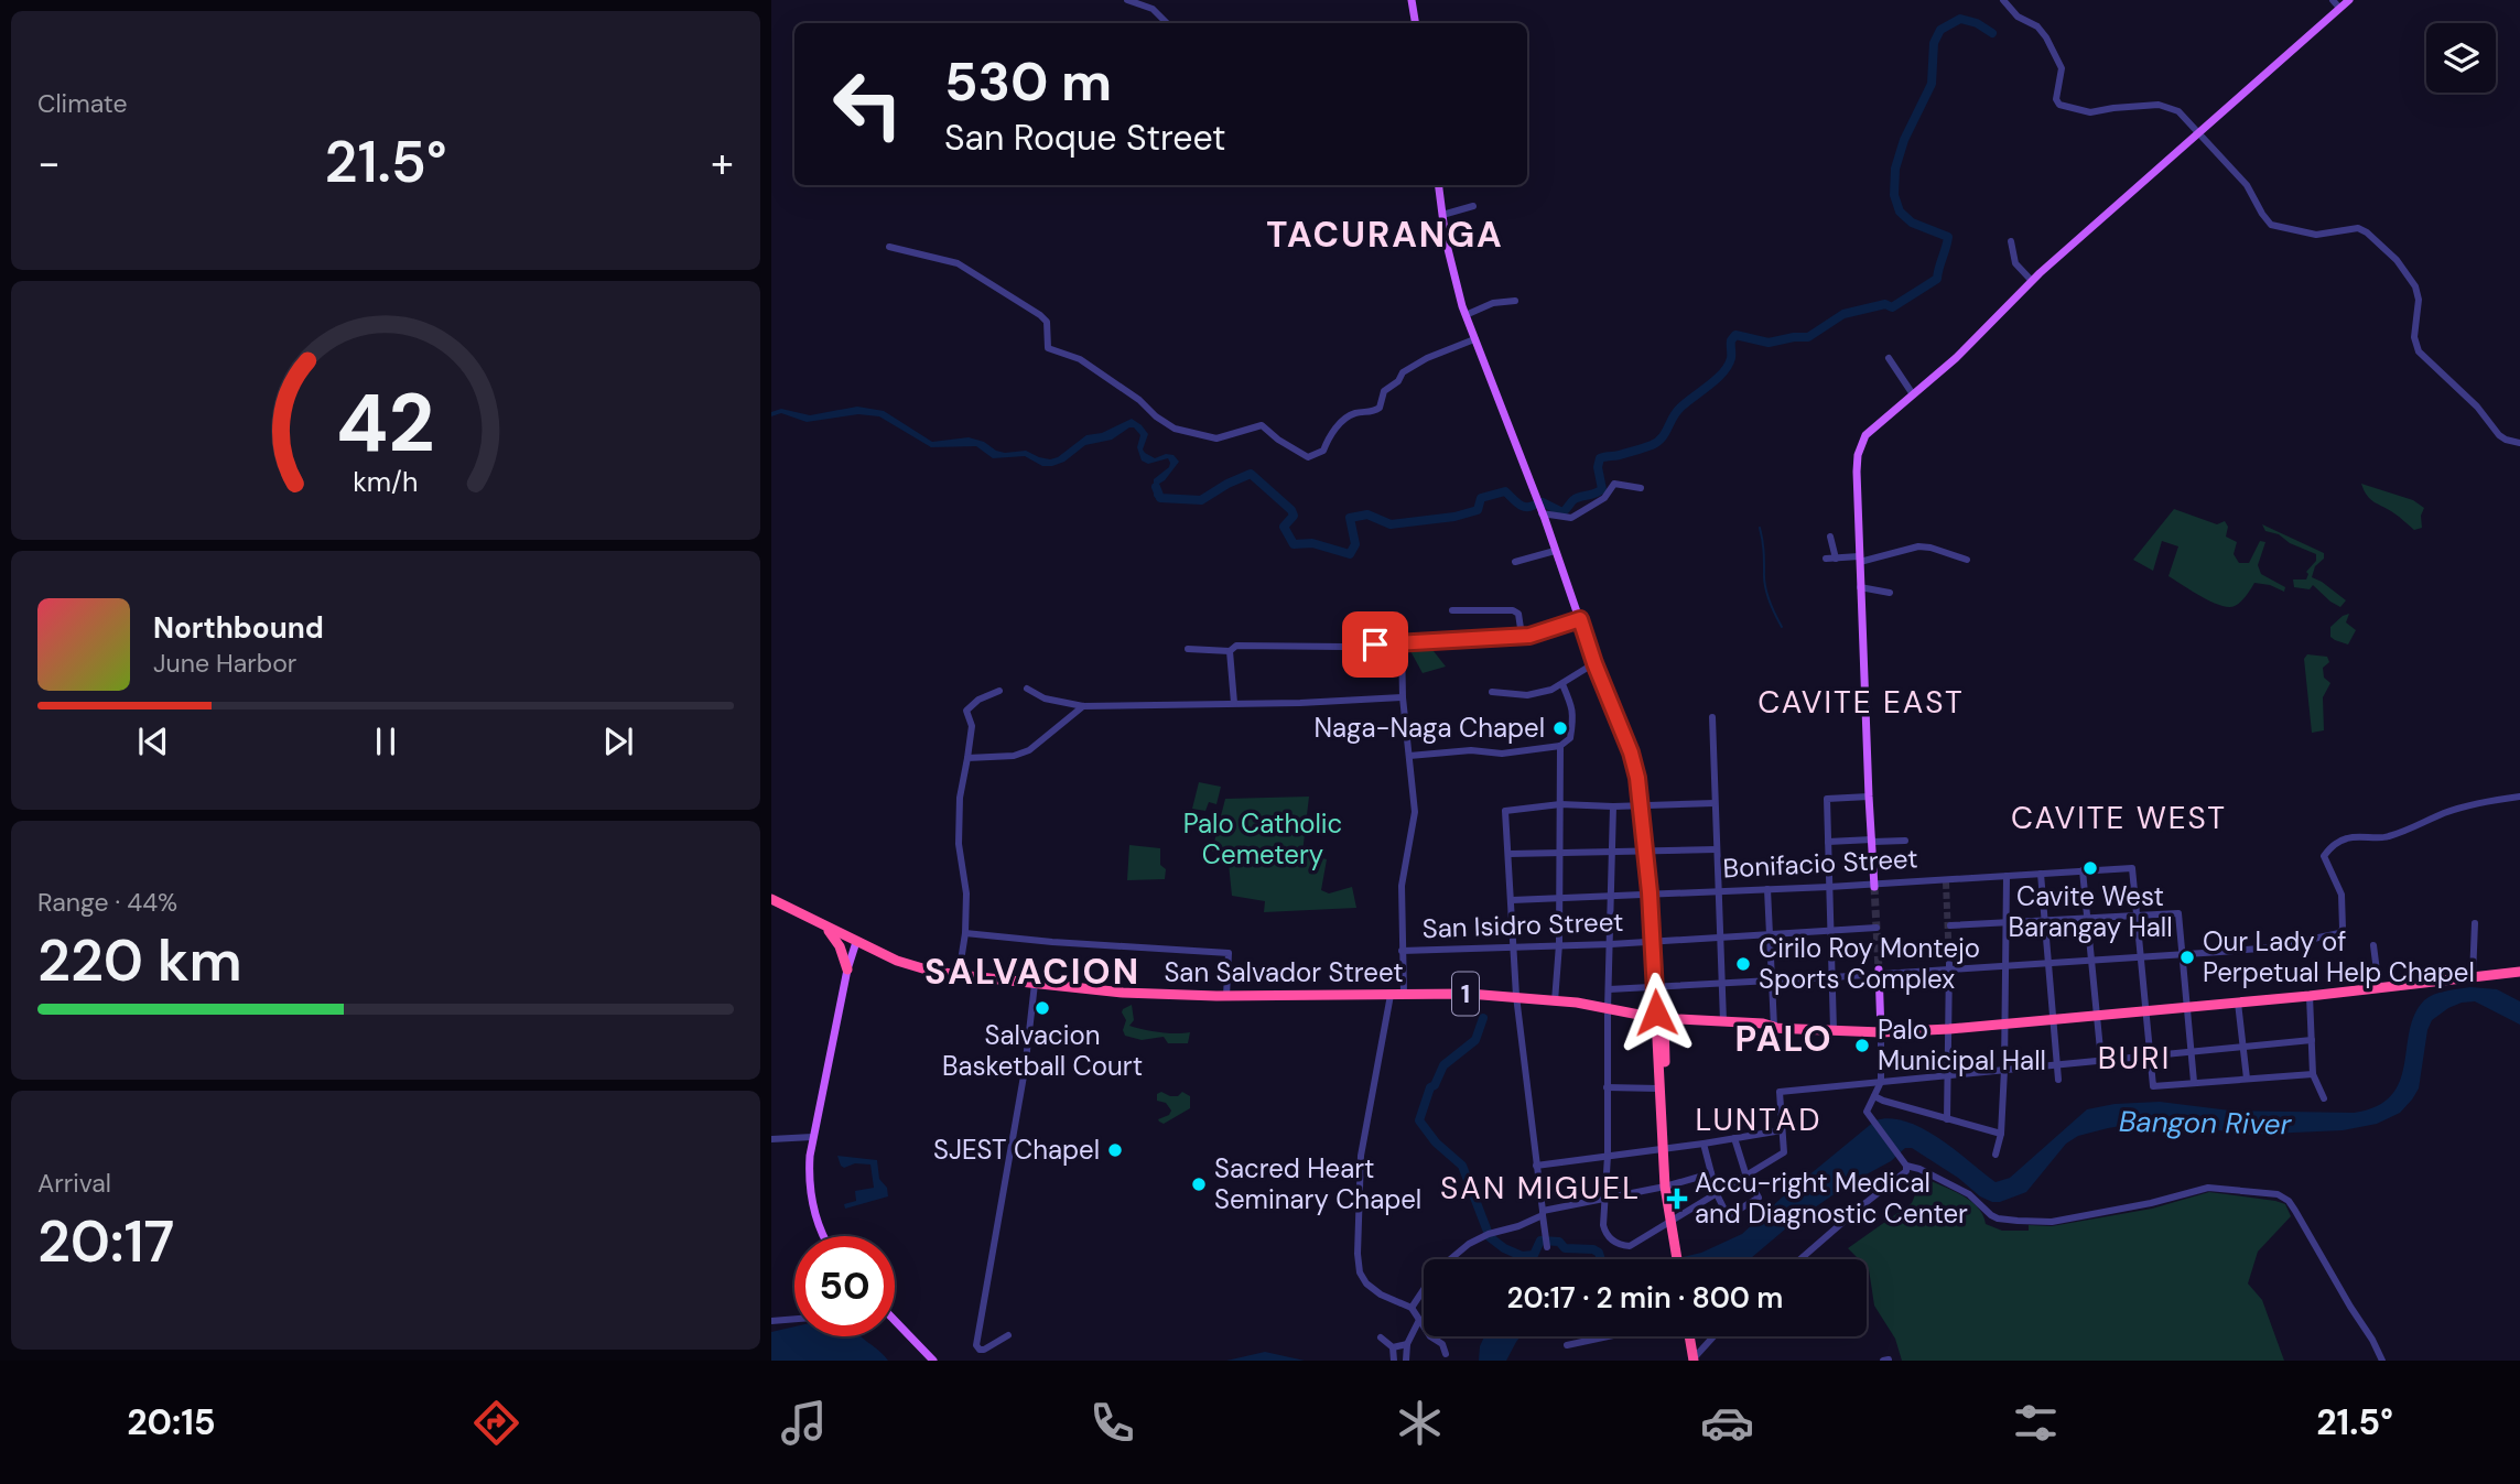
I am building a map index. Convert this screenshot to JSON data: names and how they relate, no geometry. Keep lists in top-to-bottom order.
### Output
{
  "streets": {
    "highway": ["San Salvador Street", "1"],
    "street": ["Bonifacio Street", "San Isidro Street"]
  },
  "crossings": [
    ["San Salvador Street", "1"]
  ],
  "districts": [
    "TACURANGA",
    "CAVITE EAST",
    "CAVITE WEST",
    "SALVACION",
    "PALO",
    "BURI",
    "LUNTAD",
    "SAN MIGUEL"
  ],
  "water": ["Bangon River"],
  "parks": ["Palo Catholic Cemetery"],
  "places": {
    "other": [
      "Naga-Naga Chapel",
      "Cavite West Barangay Hall",
      "Our Lady of Perpetual Help Chapel",
      "Cirilo Roy Montejo Sports Complex",
      "Salvacion Basketball Court",
      "Palo Municipal Hall",
      "SJEST Chapel",
      "Sacred Heart Seminary Chapel"
    ],
    "health": ["Accu-right Medical and Diagnostic Center"]
  },
  "page": {
    "tile": [
      "Climate",
      ["Range · 44%", "220 km"],
      ["Arrival", "20:17"]
    ],
    "turn": ["530 m", "San Roque Street"],
    "heat": ["−", "21.5°", "+"],
    "song": ["Northbound", "June Harbor"],
    "limit": "50",
    "trip": "20:17 · 2 min · 800 m",
    "tabs": ["20:15", "21.5°"],
    "gauge": ["42", "km/h"]
  }
}
